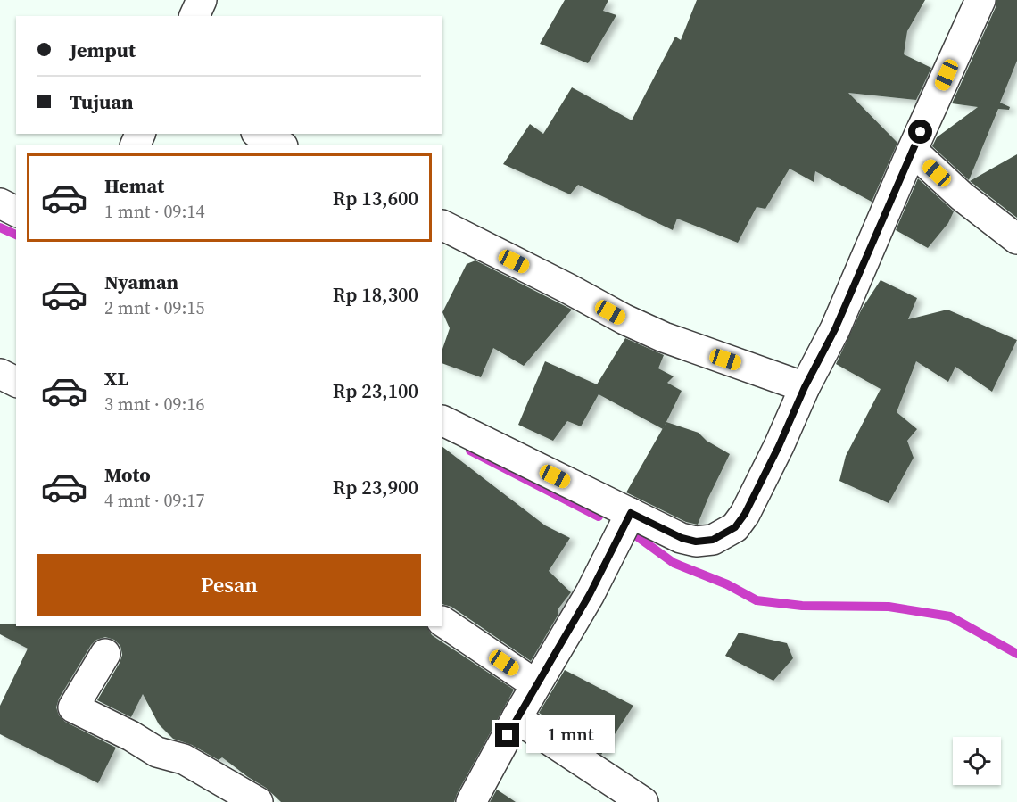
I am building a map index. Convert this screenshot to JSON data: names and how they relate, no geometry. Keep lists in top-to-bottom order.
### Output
{
  "page": {
    "banner": ["Jemput", "Tujuan"],
    "list": [
      {
        "name": "Hemat",
        "note": "1 mnt · 09:14",
        "value": "Rp 13,600"
      },
      {
        "name": "Nyaman",
        "note": "2 mnt · 09:15",
        "value": "Rp 18,300"
      },
      {
        "name": "XL",
        "note": "3 mnt · 09:16",
        "value": "Rp 23,100"
      },
      {
        "name": "Moto",
        "note": "4 mnt · 09:17",
        "value": "Rp 23,900"
      }
    ],
    "buttons": "Pesan",
    "bubble": "1 mnt"
  }
}
